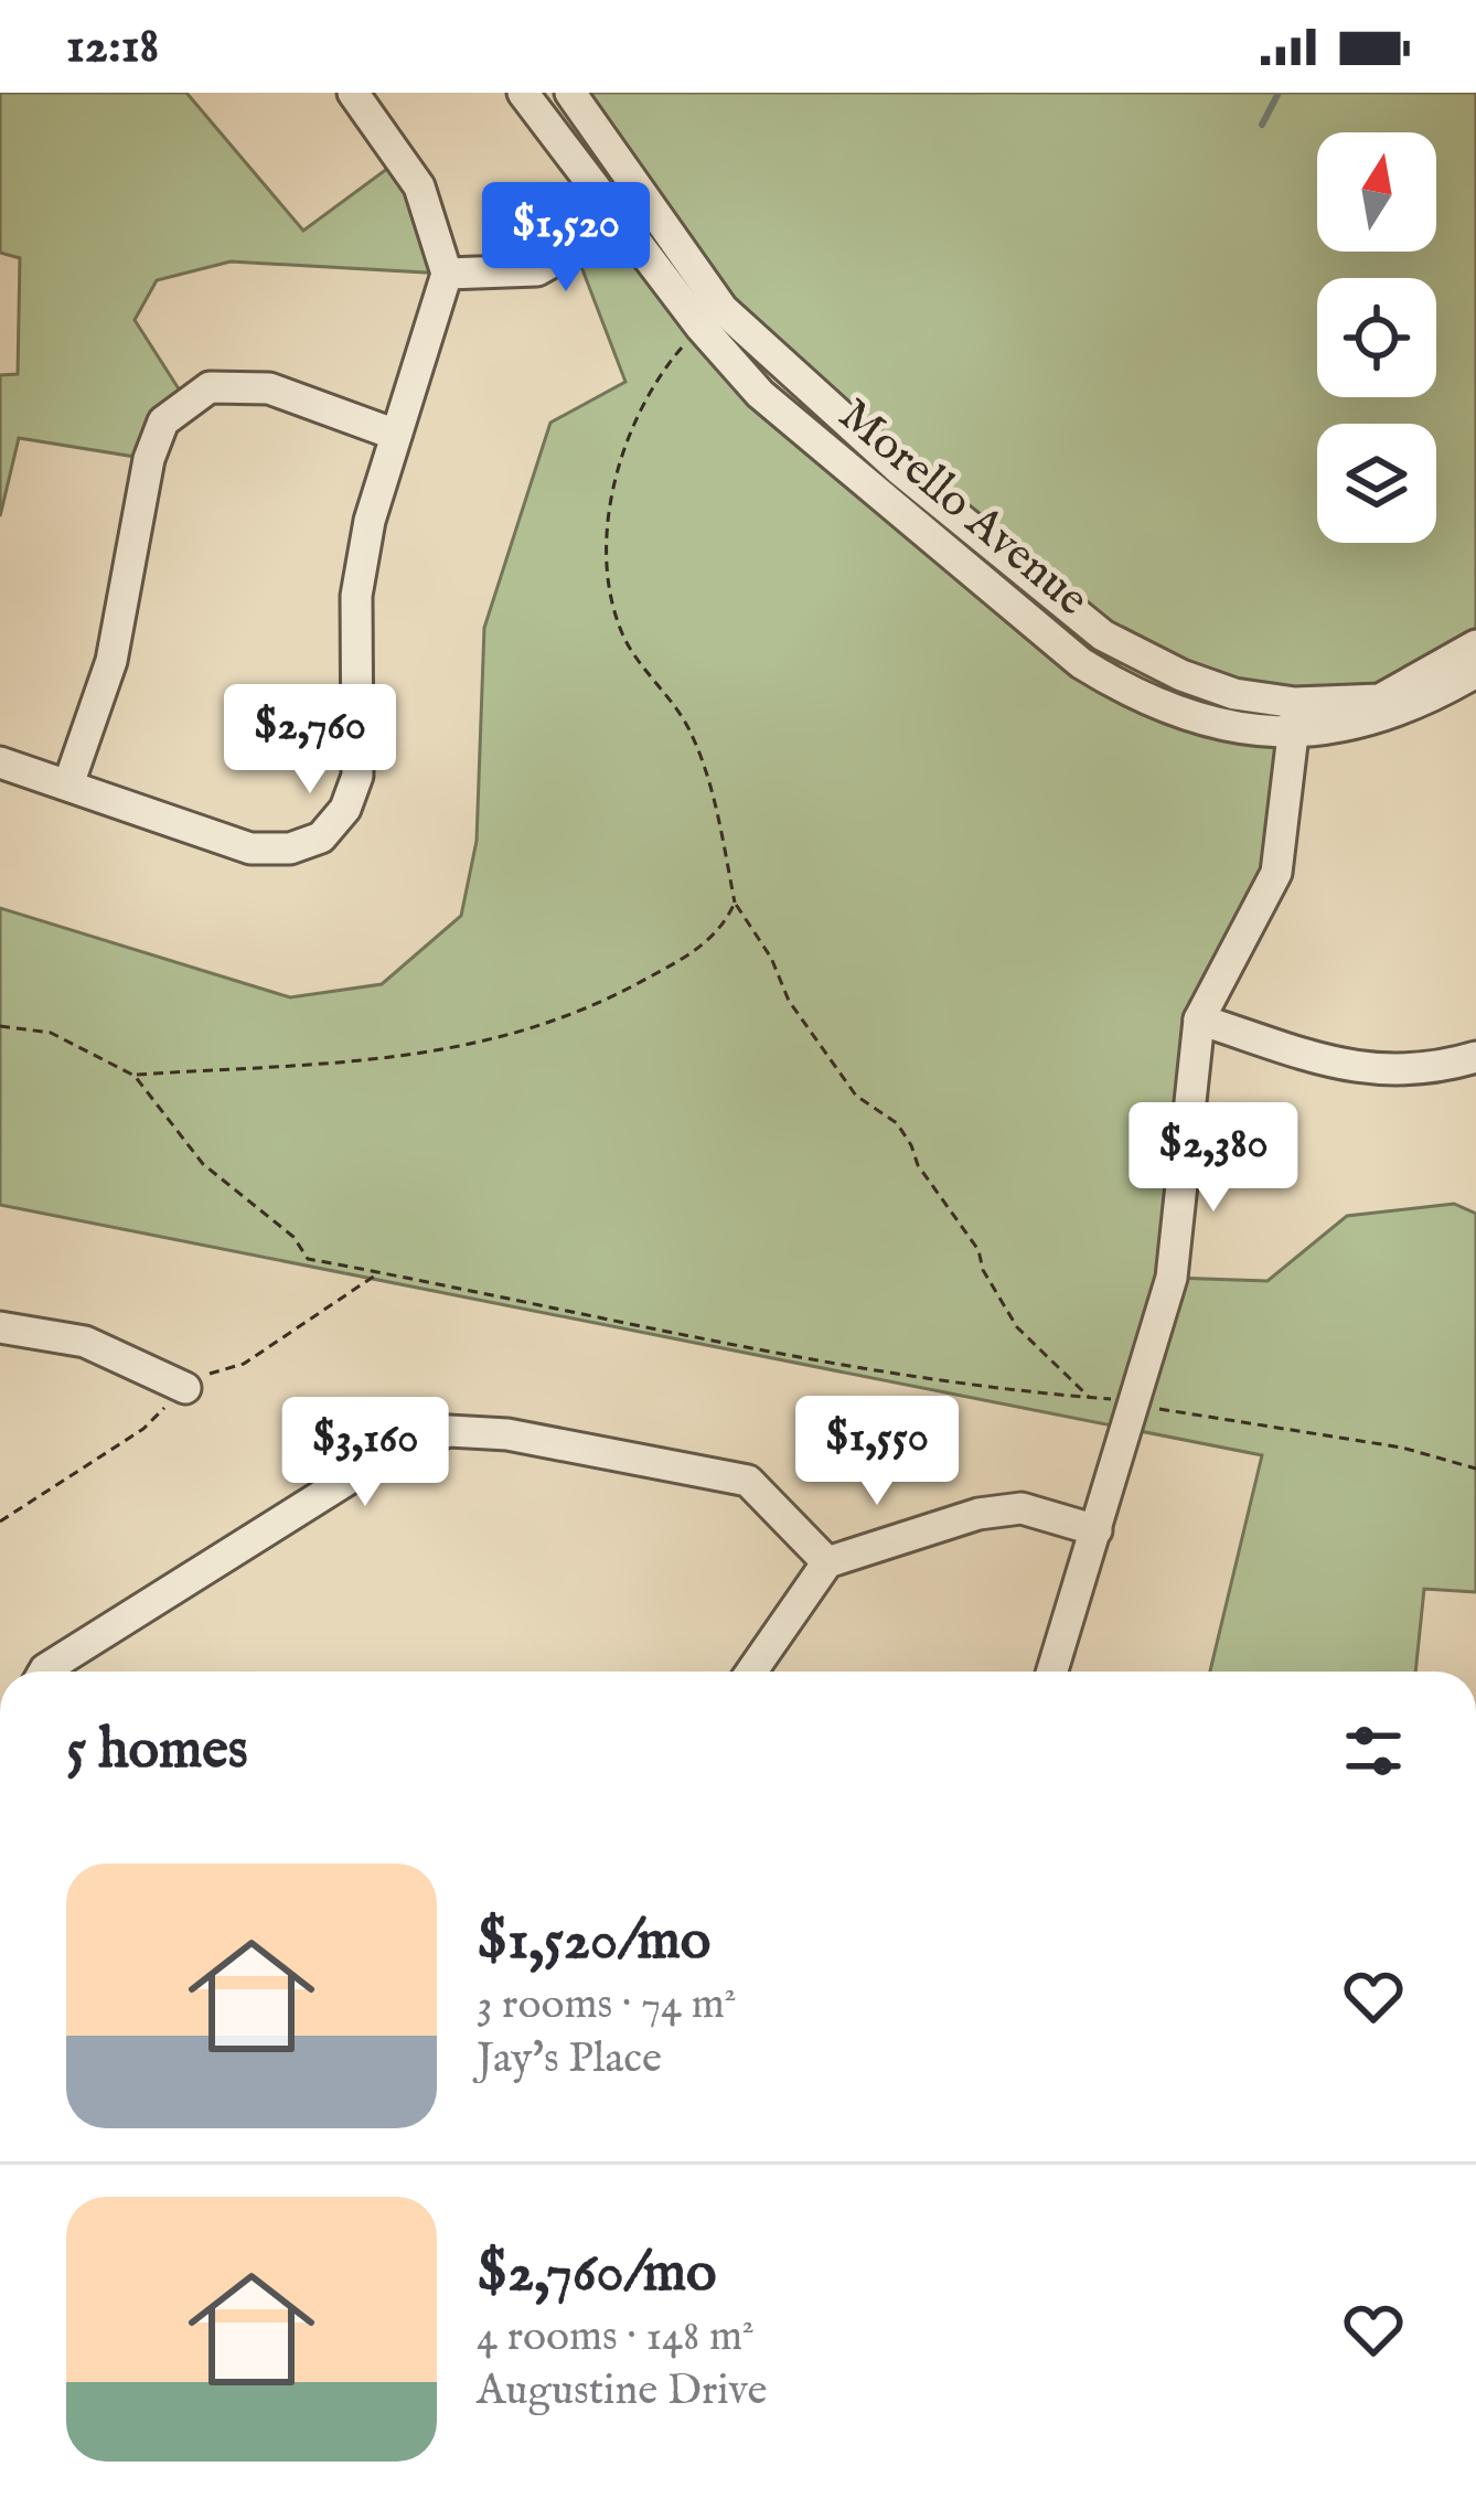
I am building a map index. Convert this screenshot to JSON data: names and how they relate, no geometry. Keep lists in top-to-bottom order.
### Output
{
  "streets": {
    "street": ["Morello Avenue"]
  },
  "north": "top",
  "page": {
    "status": "12:18",
    "price": [
      "$1,520",
      "$2,760",
      "$2,380",
      "$1,550",
      "$3,160"
    ],
    "heading": "5 homes",
    "list": [
      {
        "name": "$1,520/mo",
        "note": "3 rooms · 74 m² · Jay's Place"
      },
      {
        "name": "$2,760/mo",
        "note": "4 rooms · 148 m² · Augustine Drive"
      }
    ]
  }
}
